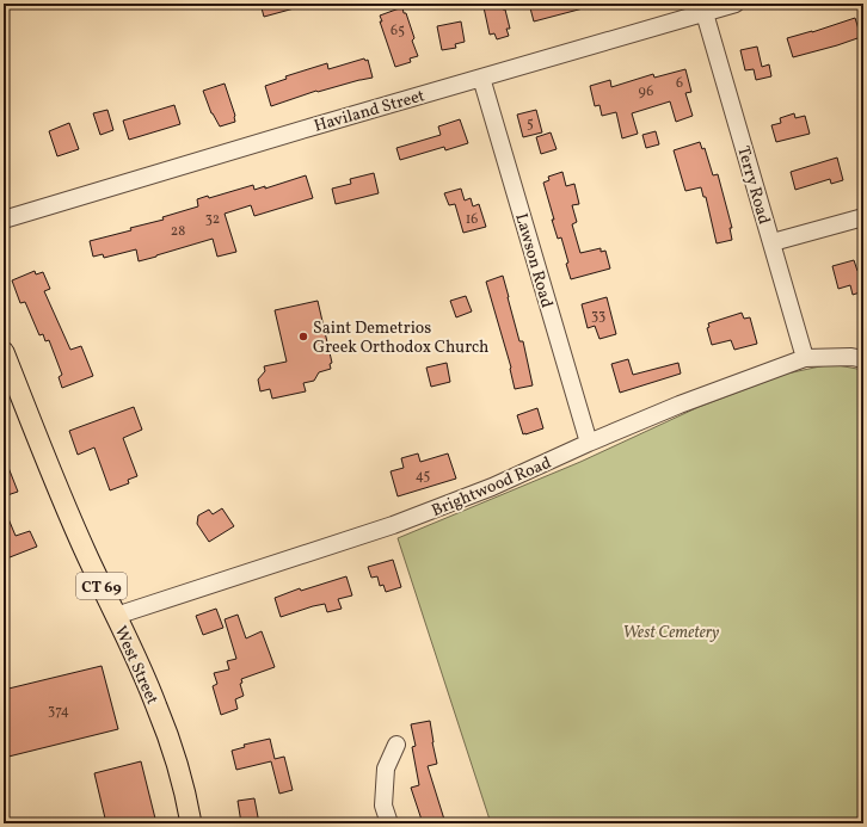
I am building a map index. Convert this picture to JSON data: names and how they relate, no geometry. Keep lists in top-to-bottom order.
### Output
{
  "streets": {
    "main road": ["CT 69", "West Street"],
    "street": [
      "Haviland Street",
      "Terry Road",
      "Lawson Road",
      "Brightwood Road"
    ]
  },
  "crossings": [
    ["Haviland Street", "Terry Road"],
    ["Haviland Street", "Lawson Road"],
    ["Terry Road", "Brightwood Road"],
    ["Lawson Road", "Brightwood Road"],
    ["Brightwood Road", "West Street"]
  ],
  "parks": ["West Cemetery"],
  "places": ["Saint Demetrios Greek Orthodox Church"],
  "house_numbers": [
    "65",
    "6",
    "96",
    "5",
    "32",
    "16",
    "28",
    "33",
    "45",
    "374"
  ]
}
